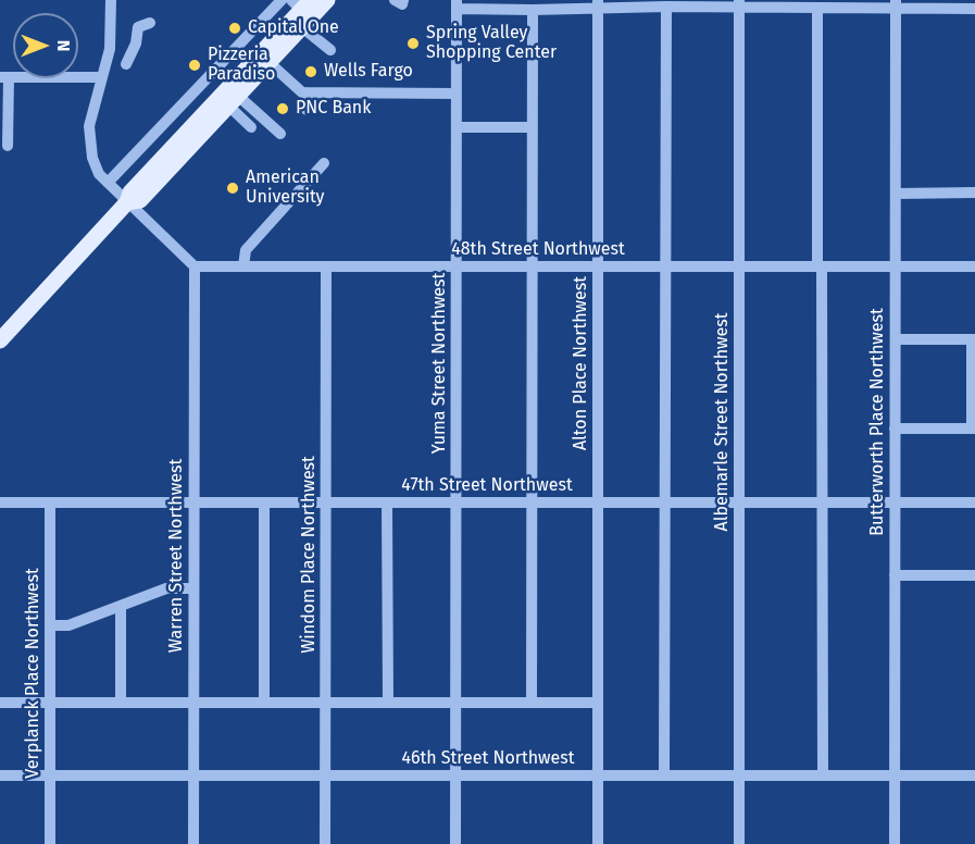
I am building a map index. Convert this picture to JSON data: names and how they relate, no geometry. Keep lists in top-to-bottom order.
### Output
{
  "streets": {
    "street": [
      "48th Street Northwest",
      "Yuma Street Northwest",
      "Alton Place Northwest",
      "Albemarle Street Northwest",
      "Butterworth Place Northwest",
      "47th Street Northwest",
      "Windom Place Northwest",
      "Warren Street Northwest",
      "Verplanck Place Northwest",
      "46th Street Northwest"
    ]
  },
  "crossings": [
    ["48th Street Northwest", "Yuma Street Northwest"],
    ["48th Street Northwest", "Alton Place Northwest"],
    ["48th Street Northwest", "Albemarle Street Northwest"],
    ["48th Street Northwest", "Butterworth Place Northwest"],
    ["48th Street Northwest", "Windom Place Northwest"],
    ["48th Street Northwest", "Warren Street Northwest"],
    ["Yuma Street Northwest", "47th Street Northwest"],
    ["Yuma Street Northwest", "46th Street Northwest"],
    ["Alton Place Northwest", "47th Street Northwest"],
    ["Alton Place Northwest", "46th Street Northwest"],
    ["Albemarle Street Northwest", "47th Street Northwest"],
    ["Albemarle Street Northwest", "46th Street Northwest"],
    ["Butterworth Place Northwest", "47th Street Northwest"],
    ["Butterworth Place Northwest", "46th Street Northwest"],
    ["47th Street Northwest", "Windom Place Northwest"],
    ["47th Street Northwest", "Warren Street Northwest"],
    ["47th Street Northwest", "Verplanck Place Northwest"],
    ["Windom Place Northwest", "46th Street Northwest"],
    ["Warren Street Northwest", "46th Street Northwest"],
    ["Verplanck Place Northwest", "46th Street Northwest"]
  ],
  "places": [
    "Capital One",
    "Spring Valley Shopping Center",
    "Pizzeria Paradiso",
    "Wells Fargo",
    "PNC Bank",
    "American University"
  ],
  "north": "right"
}
